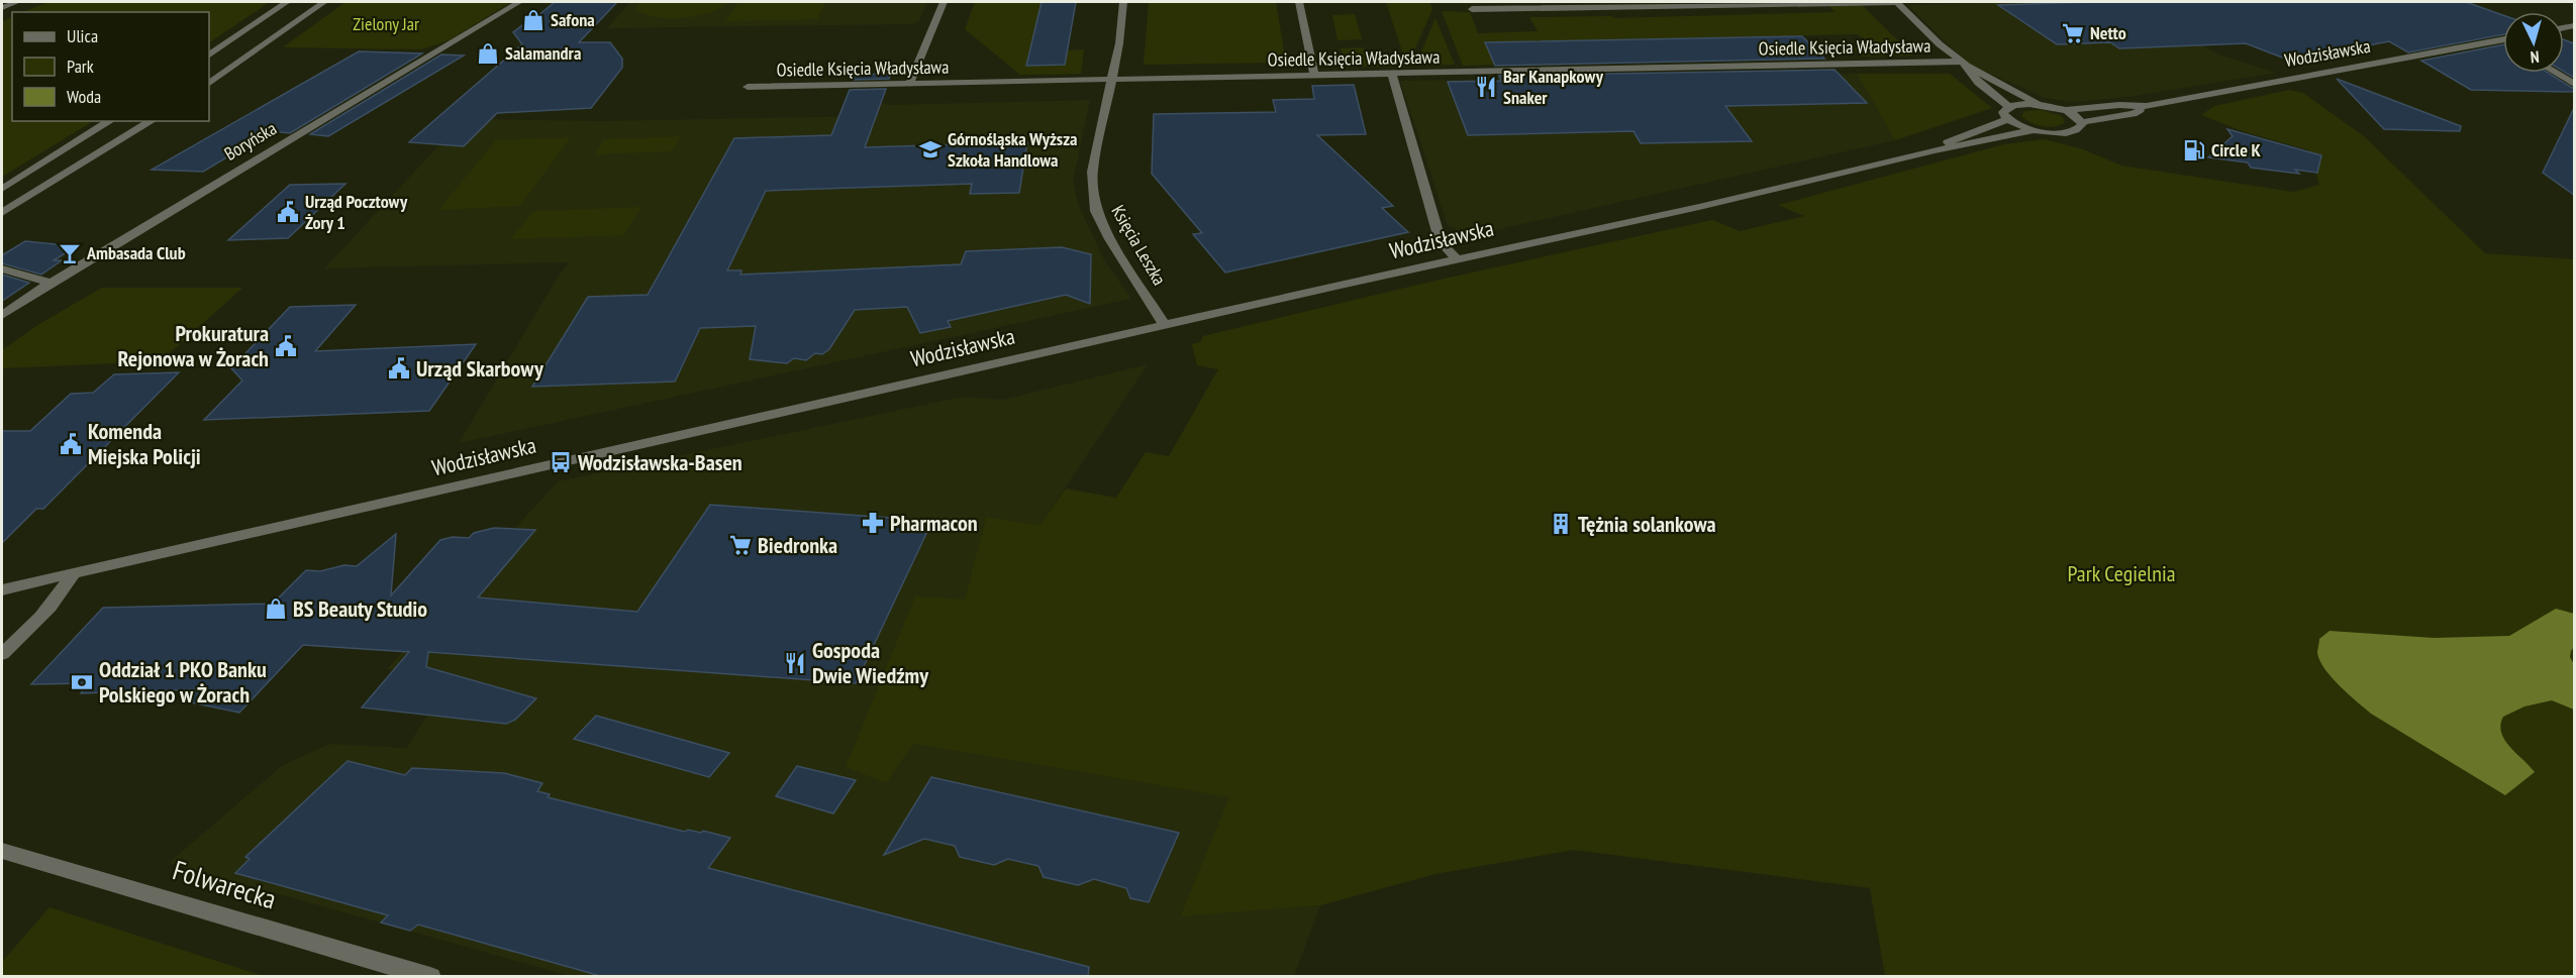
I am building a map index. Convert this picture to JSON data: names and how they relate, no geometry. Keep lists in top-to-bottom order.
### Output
{
  "streets": {
    "street": [
      "Osiedle Księcia Władysława",
      "Wodzisławska",
      "Boryńska",
      "Księcia Leszka",
      "Folwarecka"
    ]
  },
  "crossings": [
    ["Osiedle Księcia Władysława", "Księcia Leszka"],
    ["Wodzisławska", "Księcia Leszka"]
  ],
  "parks": ["Zielony Jar", "Park Cegielnia"],
  "places": {
    "shop": ["Safona", "Salamandra", "BS Beauty Studio"],
    "supermarket": ["Netto", "Biedronka"],
    "restaurant": ["Bar Kanapkowy Snaker", "Gospoda Dwie Wiedźmy"],
    "school or university": ["Górnośląska Wyższa Szkoła Handlowa"],
    "fuel station": ["Circle K"],
    "public building": [
      "Urząd Pocztowy Żory 1",
      "Prokuratura Rejonowa w Żorach",
      "Urząd Skarbowy",
      "Komenda Miejska Policji"
    ],
    "bar": ["Ambasada Club"],
    "bus stop": ["Wodzisławska-Basen"],
    "pharmacy": ["Pharmacon"],
    "building": ["Tężnia solankowa"],
    "bank": ["Oddział 1 PKO Banku Polskiego w Żorach"]
  },
  "legend": ["Ulica", "Park", "Woda"],
  "north": "bottom"
}
